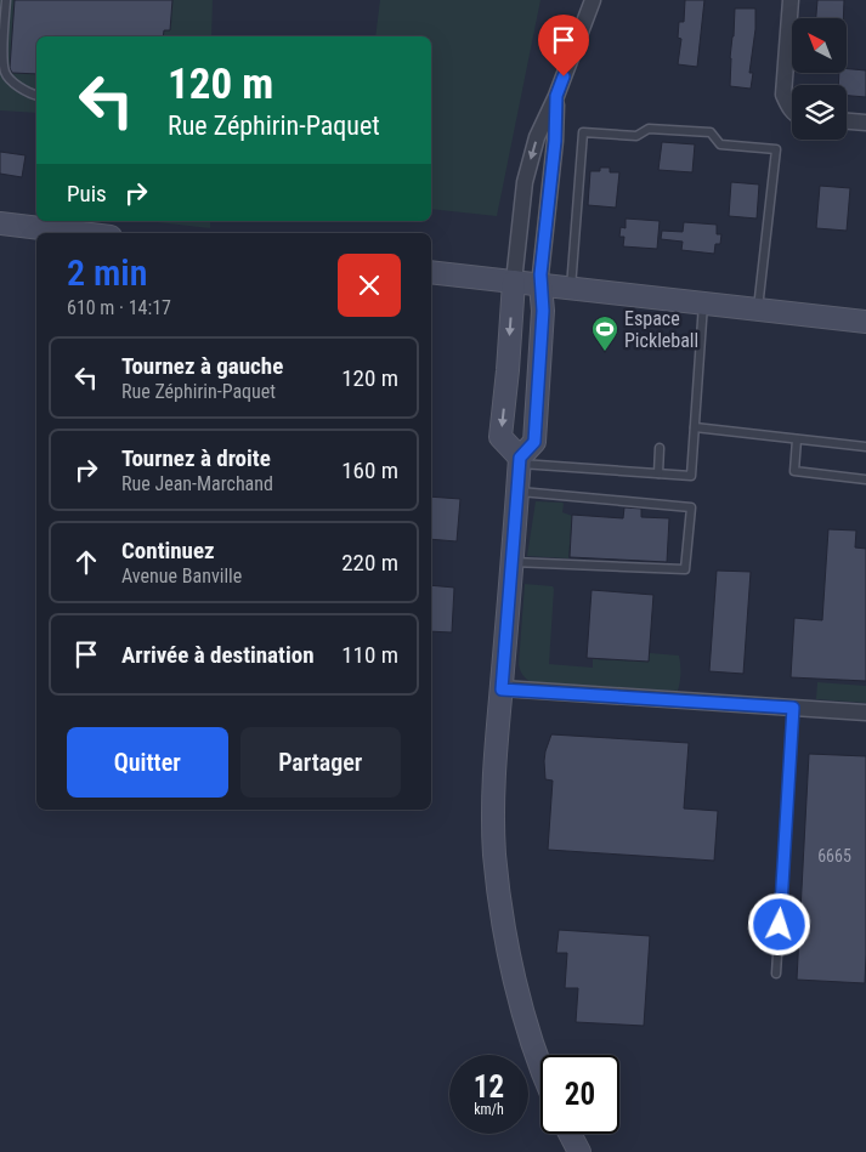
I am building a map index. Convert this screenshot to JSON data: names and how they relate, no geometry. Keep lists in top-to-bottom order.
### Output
{
  "places": {
    "sports": ["Espace Pickleball"]
  },
  "house_numbers": ["6665"],
  "north": "top left",
  "page": {
    "turn": ["120 m", "Rue Zéphirin-Paquet"],
    "then": "Puis",
    "heading": ["2 min", "610 m · 14:17"],
    "list": [
      {
        "name": "Tournez à gauche",
        "note": "Rue Zéphirin-Paquet",
        "value": "120 m"
      },
      {
        "name": "Tournez à droite",
        "note": "Rue Jean-Marchand",
        "value": "160 m"
      },
      {
        "name": "Continuez",
        "note": "Avenue Banville",
        "value": "220 m"
      },
      {
        "name": "Arrivée à destination",
        "value": "110 m"
      }
    ],
    "buttons": ["Quitter", "Partager"],
    "speed": "12 km/h",
    "limit": "20"
  }
}
